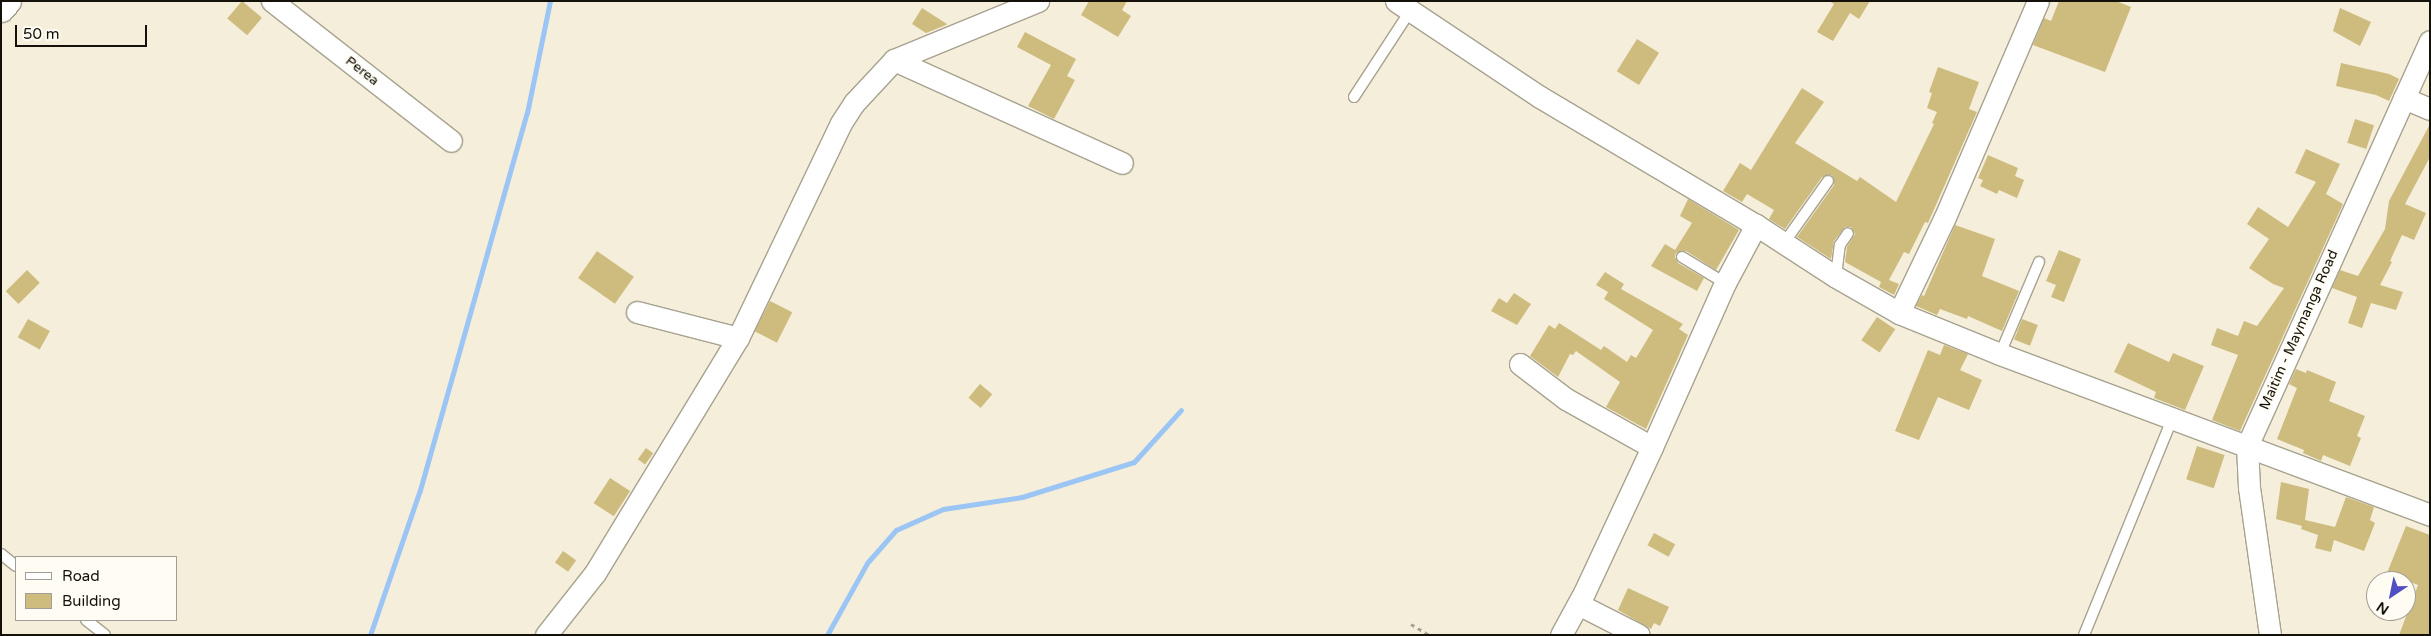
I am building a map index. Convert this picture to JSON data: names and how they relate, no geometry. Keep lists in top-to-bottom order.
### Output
{
  "streets": {
    "street": ["Perea", "Maitim - Maymanga Road"]
  },
  "legend": ["Road", "Building"],
  "scale_bar": "50 m",
  "north": "bottom left"
}
